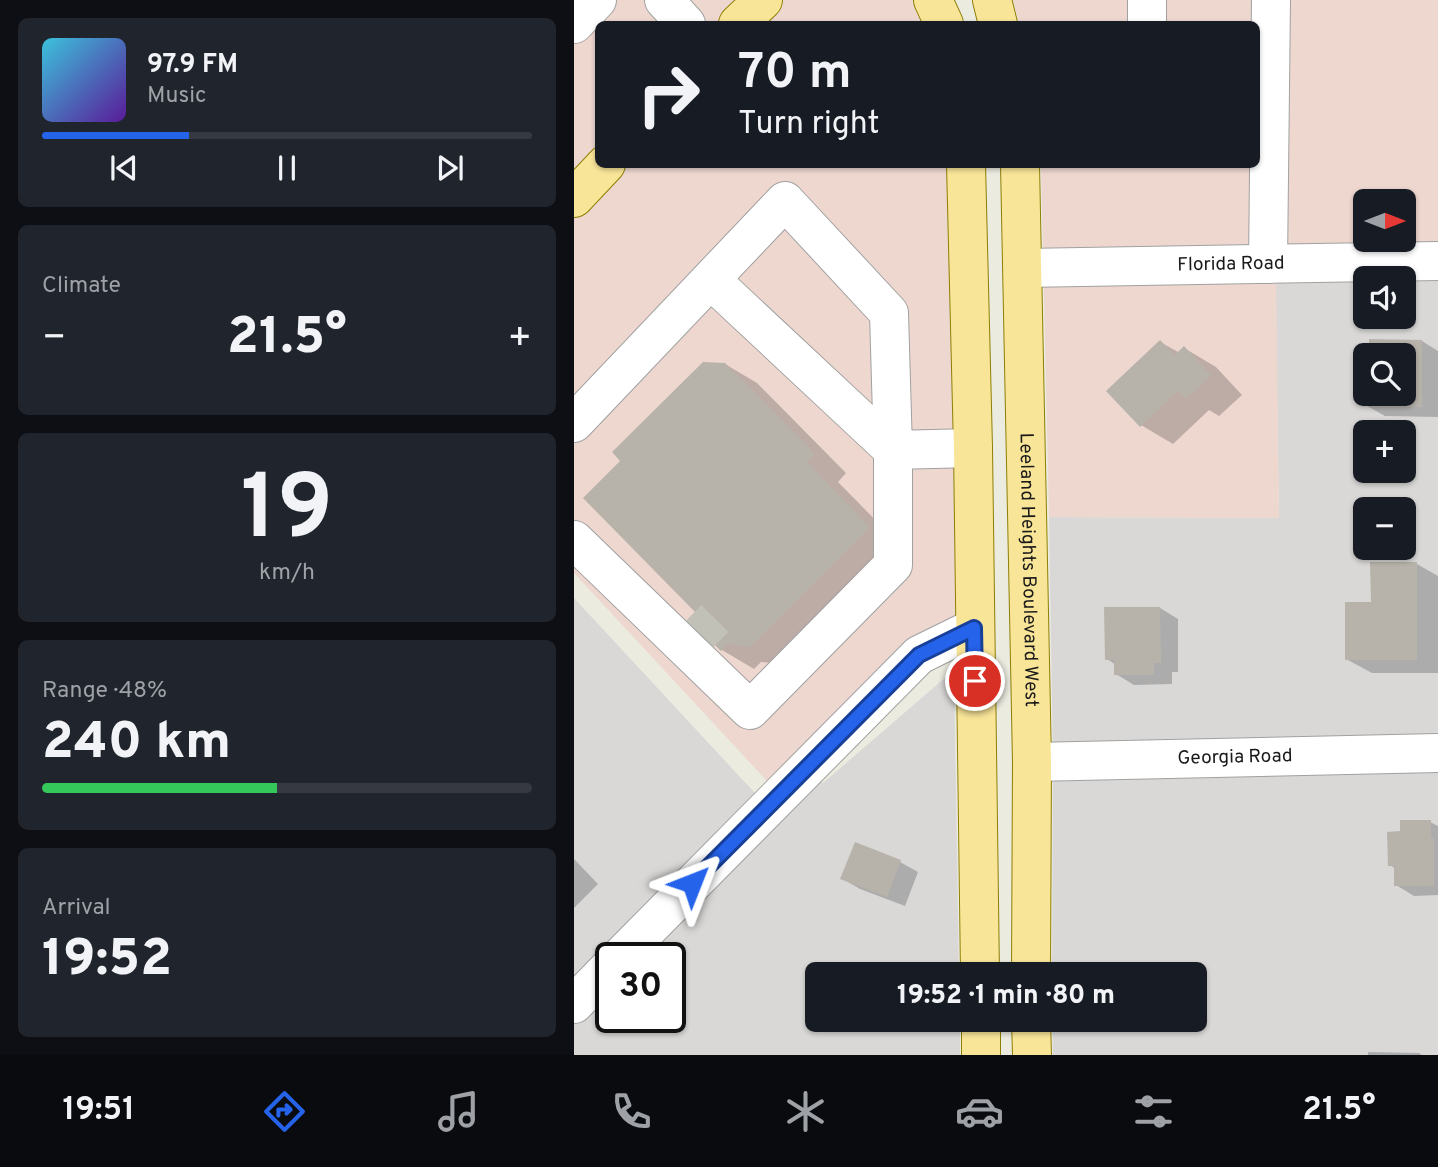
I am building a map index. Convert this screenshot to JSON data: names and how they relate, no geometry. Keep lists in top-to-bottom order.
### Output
{
  "streets": {
    "main road": ["Leeland Heights Boulevard West"],
    "street": ["Florida Road", "Georgia Road"]
  },
  "crossings": [
    ["Florida Road", "Leeland Heights Boulevard West"],
    ["Leeland Heights Boulevard West", "Georgia Road"]
  ],
  "north": "right",
  "page": {
    "turn": ["70 m", "Turn right"],
    "song": ["97.9 FM", "Music"],
    "map_buttons": ["+", "−"],
    "tile": [
      "Climate",
      ["19", "km/h"],
      ["Range · 48%", "240 km"],
      ["Arrival", "19:52"]
    ],
    "heat": ["−", "21.5°", "+"],
    "limit": "30",
    "trip": "19:52 · 1 min · 80 m",
    "tabs": ["19:51", "21.5°"]
  }
}
